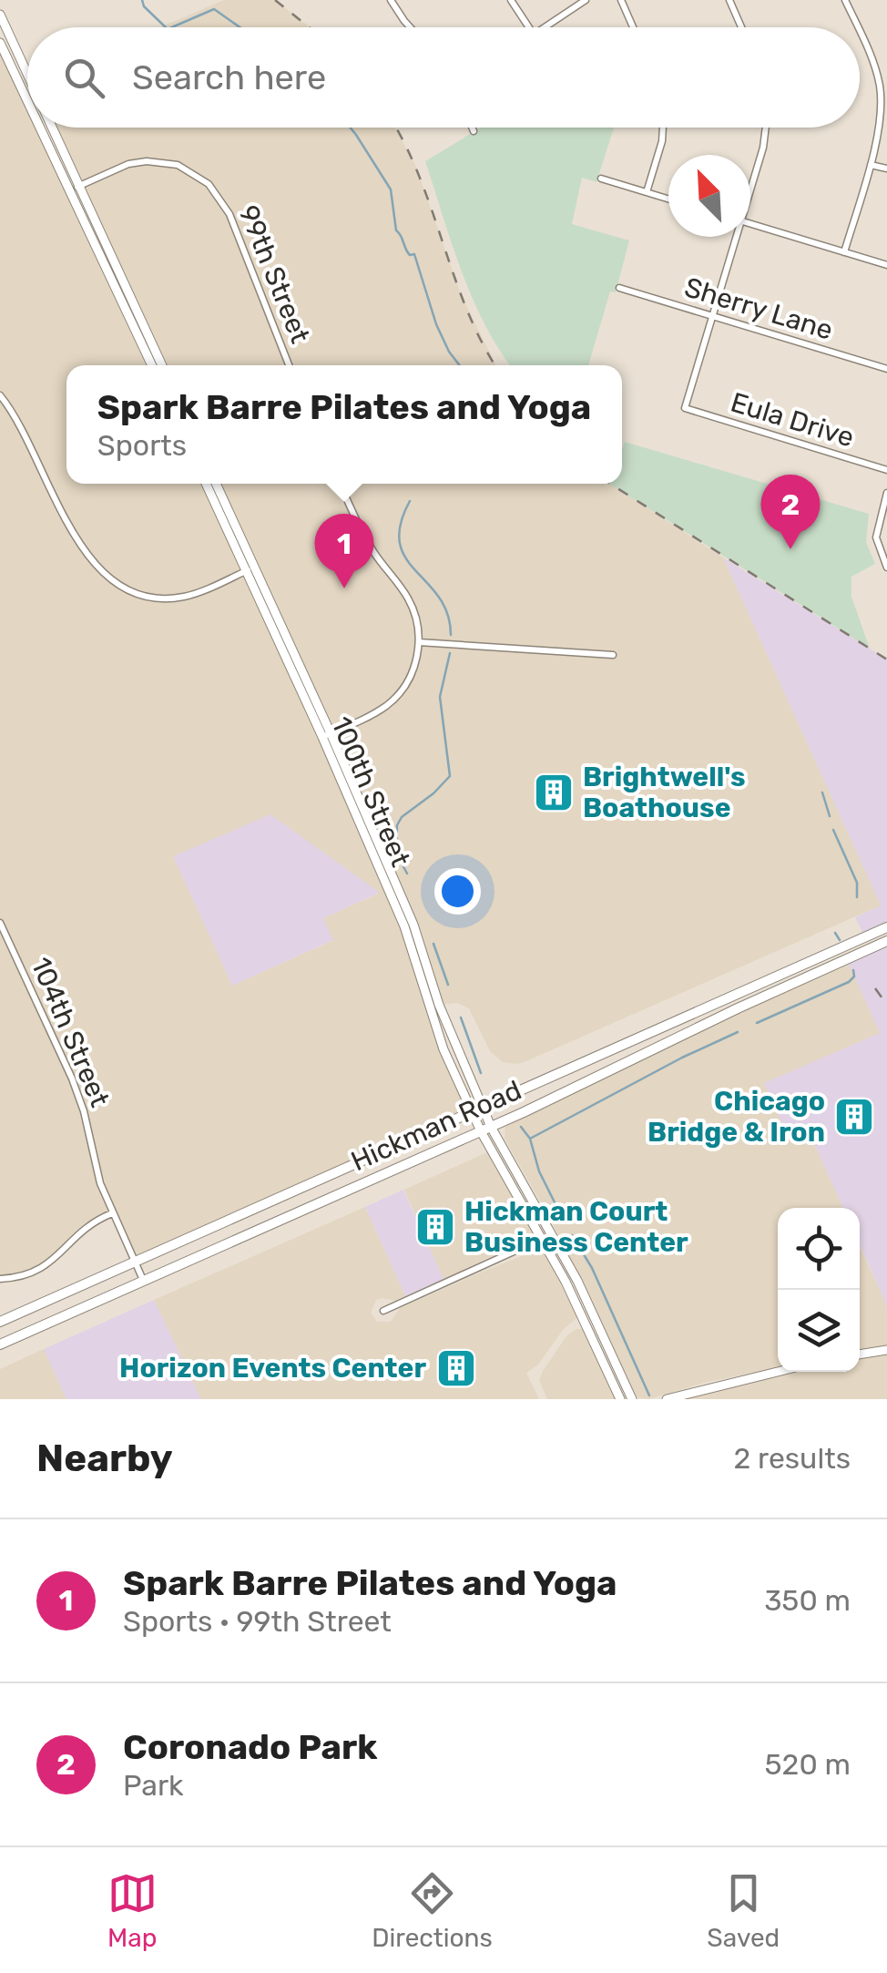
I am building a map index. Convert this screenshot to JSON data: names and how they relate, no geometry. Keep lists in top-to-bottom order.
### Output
{
  "streets": {
    "main road": ["100th Street", "Hickman Road"],
    "street": [
      "99th Street",
      "Sherry Lane",
      "Eula Drive",
      "104th Street"
    ]
  },
  "crossings": [
    ["Sherry Lane", "Eula Drive"],
    ["100th Street", "Hickman Road"],
    ["104th Street", "Hickman Road"]
  ],
  "places": {
    "building": [
      "Brightwell's Boathouse",
      "Chicago Bridge & Iron",
      "Hickman Court Business Center",
      "Horizon Events Center"
    ]
  },
  "north": "top left",
  "page": {
    "search": "Search here",
    "popup": ["Spark Barre Pilates and Yoga", "Sports"],
    "pins": ["2", "1"],
    "heading": ["Nearby", "2 results"],
    "list": [
      {
        "mark": "1",
        "name": "Spark Barre Pilates and Yoga",
        "note": "Sports · 99th Street",
        "value": "350 m"
      },
      {
        "mark": "2",
        "name": "Coronado Park",
        "note": "Park",
        "value": "520 m"
      }
    ],
    "nav": ["Map", "Directions", "Saved"]
  }
}
